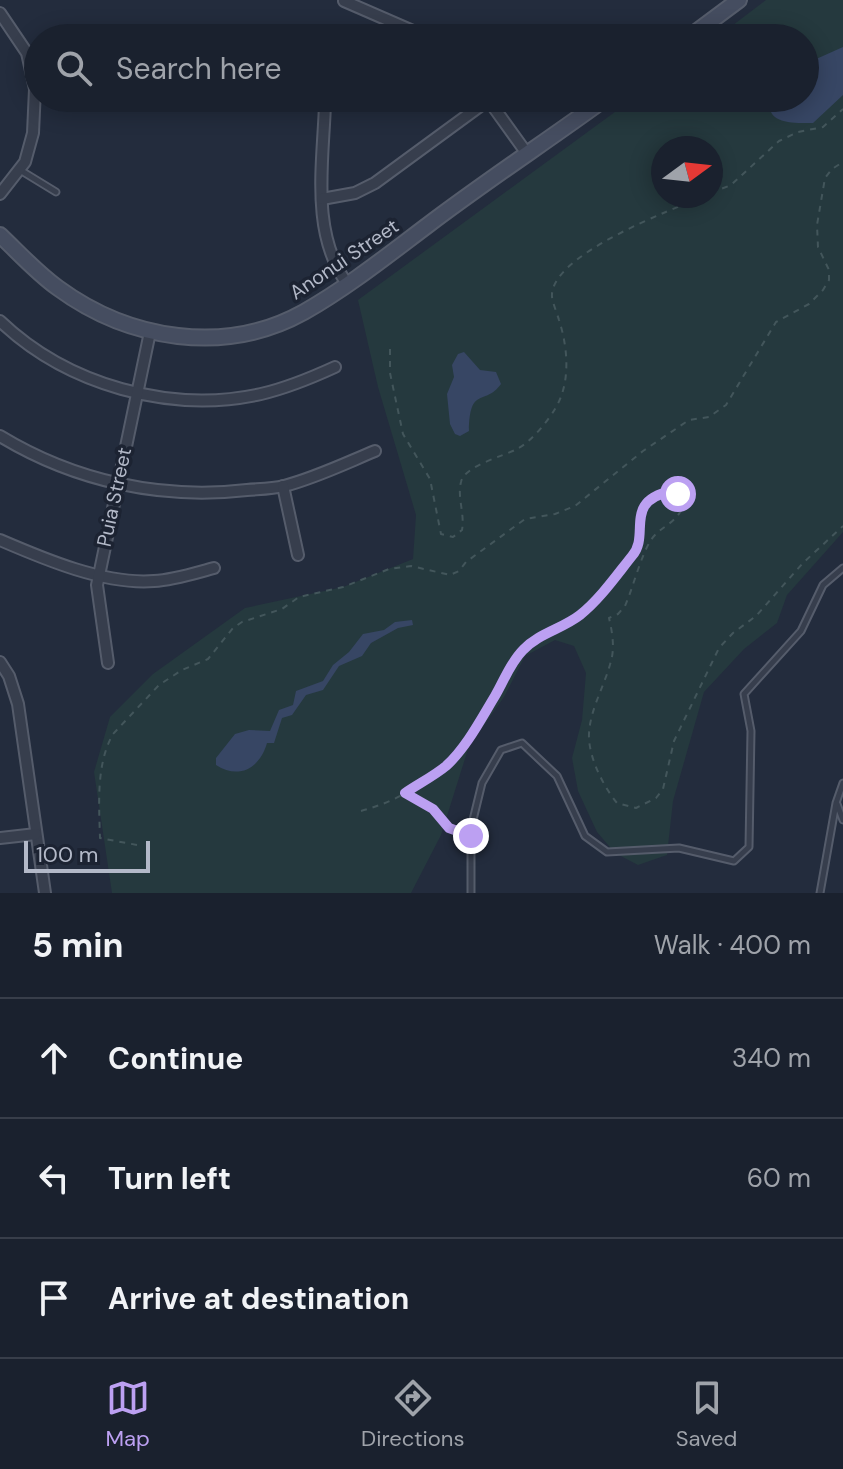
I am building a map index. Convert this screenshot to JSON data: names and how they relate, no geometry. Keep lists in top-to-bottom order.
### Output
{
  "streets": {
    "street": ["Anonui Street", "Puia Street"]
  },
  "crossings": [
    ["Anonui Street", "Puia Street"]
  ],
  "scale_bar": "100 m",
  "north": "right",
  "page": {
    "search": "Search here",
    "scale": "100 m",
    "heading": ["5 min", "Walk · 400 m"],
    "list": [
      ["Continue", "340 m"],
      ["Turn left", "60 m"],
      "Arrive at destination"
    ],
    "nav": ["Map", "Directions", "Saved"]
  }
}
